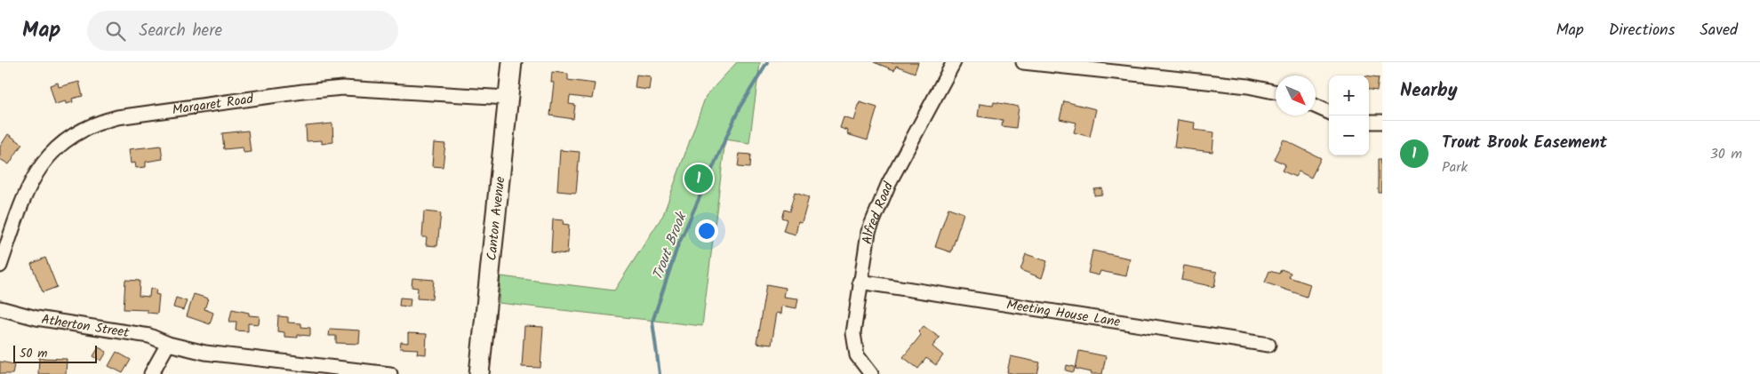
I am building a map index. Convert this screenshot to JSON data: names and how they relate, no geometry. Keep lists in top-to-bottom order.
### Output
{
  "streets": {
    "main road": ["Canton Avenue"],
    "street": [
      "Margaret Road",
      "Alfred Road",
      "Meeting House Lane",
      "Atherton Street"
    ]
  },
  "crossings": [
    ["Margaret Road", "Canton Avenue"],
    ["Alfred Road", "Meeting House Lane"]
  ],
  "water": ["Trout Brook"],
  "scale_bar": "50 m",
  "north": "bottom right",
  "page": {
    "header": "Map",
    "search": "Search here",
    "nav": ["Map", "Directions", "Saved"],
    "heading": "Nearby",
    "map_buttons": ["+", "−"],
    "list": [
      {
        "mark": "1",
        "name": "Trout Brook Easement",
        "note": "Park",
        "value": "30 m"
      }
    ],
    "pins": "1",
    "scale": "50 m"
  }
}
